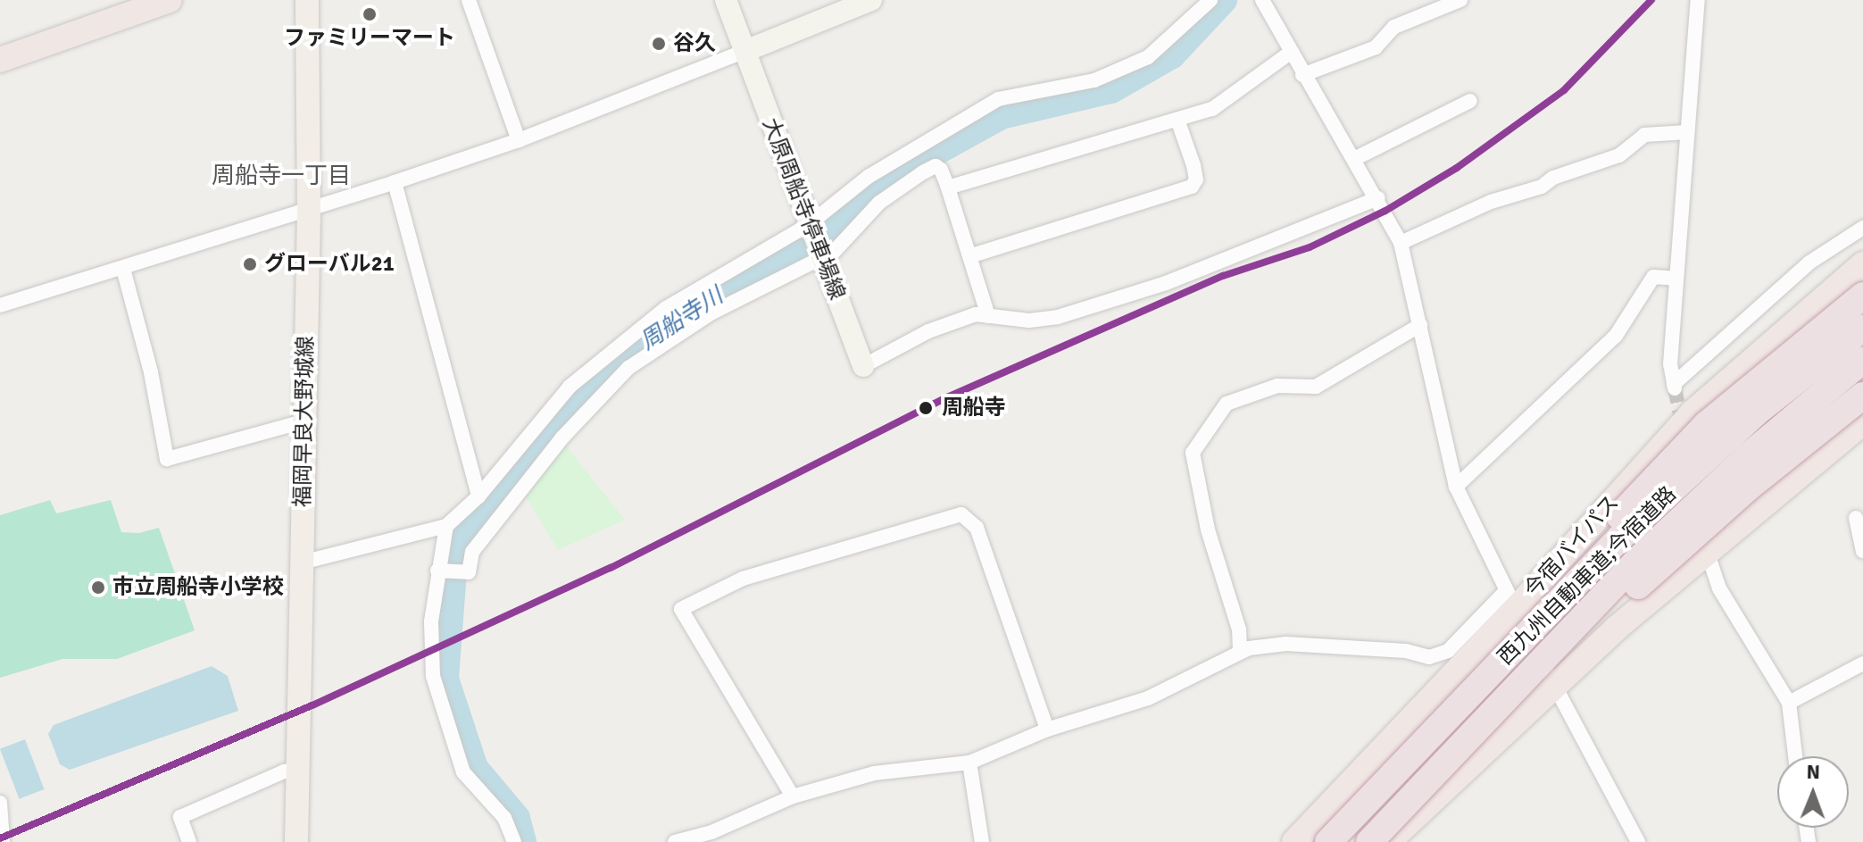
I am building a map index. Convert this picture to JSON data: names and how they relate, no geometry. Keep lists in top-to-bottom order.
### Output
{
  "streets": {
    "highway": ["今宿バイパス", "西九州自動車道;今宿道路"],
    "main road": ["大原周船寺停車場線", "福岡早良大野城線"]
  },
  "districts": ["周船寺一丁目"],
  "water": ["周船寺川"],
  "places": [
    "ファミリーマート",
    "谷久",
    "グローバル21",
    "周船寺",
    "市立周船寺小学校"
  ],
  "north": "top"
}
